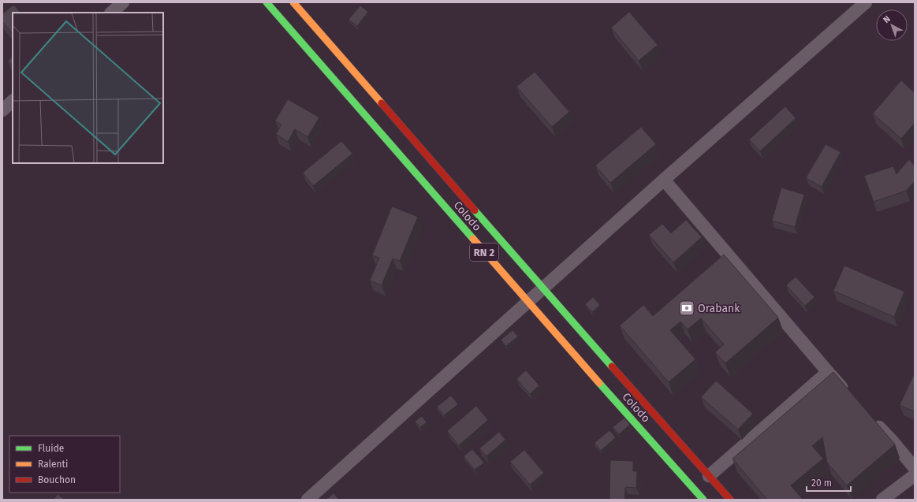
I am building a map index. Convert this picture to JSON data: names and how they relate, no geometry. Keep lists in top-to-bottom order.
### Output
{
  "streets": {
    "main road": ["Colodo", "RN 2"]
  },
  "places": {
    "bank": ["Orabank"]
  },
  "legend": ["Fluide", "Ralenti", "Bouchon"],
  "scale_bar": "20 m",
  "north": "top left"
}
